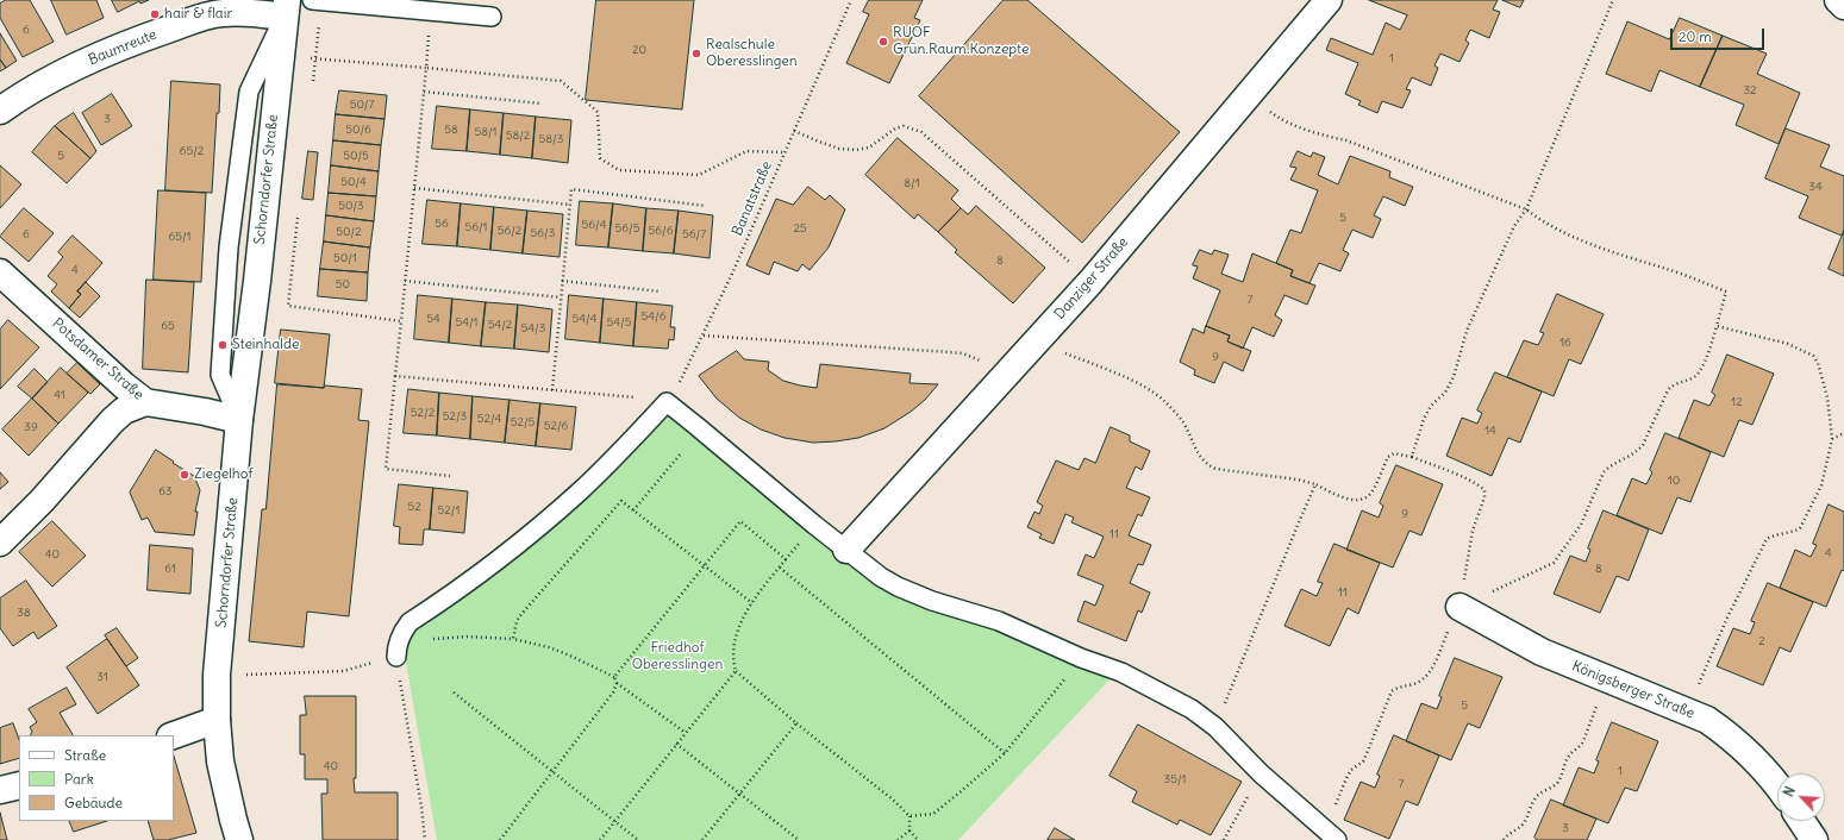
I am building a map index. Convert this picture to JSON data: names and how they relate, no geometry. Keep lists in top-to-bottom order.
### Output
{
  "streets": {
    "street": [
      "Baumreute",
      "Schorndorfer Straße",
      "Danziger Straße",
      "Potsdamer Straße",
      "Königsberger Straße"
    ],
    "path": ["Banatstraße"]
  },
  "crossings": [
    ["Baumreute", "Schorndorfer Straße"],
    ["Schorndorfer Straße", "Potsdamer Straße"]
  ],
  "parks": ["Friedhof Oberesslingen"],
  "places": [
    "hair & flair",
    "RUOF Grün.Raum.Konzepte",
    "Realschule Oberesslingen",
    "Steinhalde",
    "Ziegelhof"
  ],
  "house_numbers": [
    "6",
    "20",
    "1",
    "32",
    "50/7",
    "3",
    "50/6",
    "58",
    "58/1",
    "58/2",
    "58/3",
    "65/2",
    "5",
    "50/5",
    "50/4",
    "8/1",
    "34",
    "50/3",
    "5",
    "56",
    "56/4",
    "56/1",
    "56/5",
    "25",
    "56/2",
    "56/6",
    "50/2",
    "56/3",
    "6",
    "56/7",
    "65/1",
    "50/1",
    "8",
    "4",
    "50",
    "7",
    "54/6",
    "54",
    "54/4",
    "54/1",
    "54/5",
    "54/2",
    "65",
    "54/3",
    "16",
    "9",
    "41",
    "12",
    "52/2",
    "52/3",
    "52/4",
    "52/5",
    "52/6",
    "39",
    "14",
    "10",
    "63",
    "52",
    "52/1",
    "9",
    "11",
    "4",
    "40",
    "61",
    "8",
    "11",
    "38",
    "2",
    "31",
    "5",
    "40",
    "1",
    "35/1",
    "7",
    "3"
  ],
  "legend": ["Straße", "Park", "Gebäude"],
  "scale_bar": "20 m",
  "north": "top left"
}
